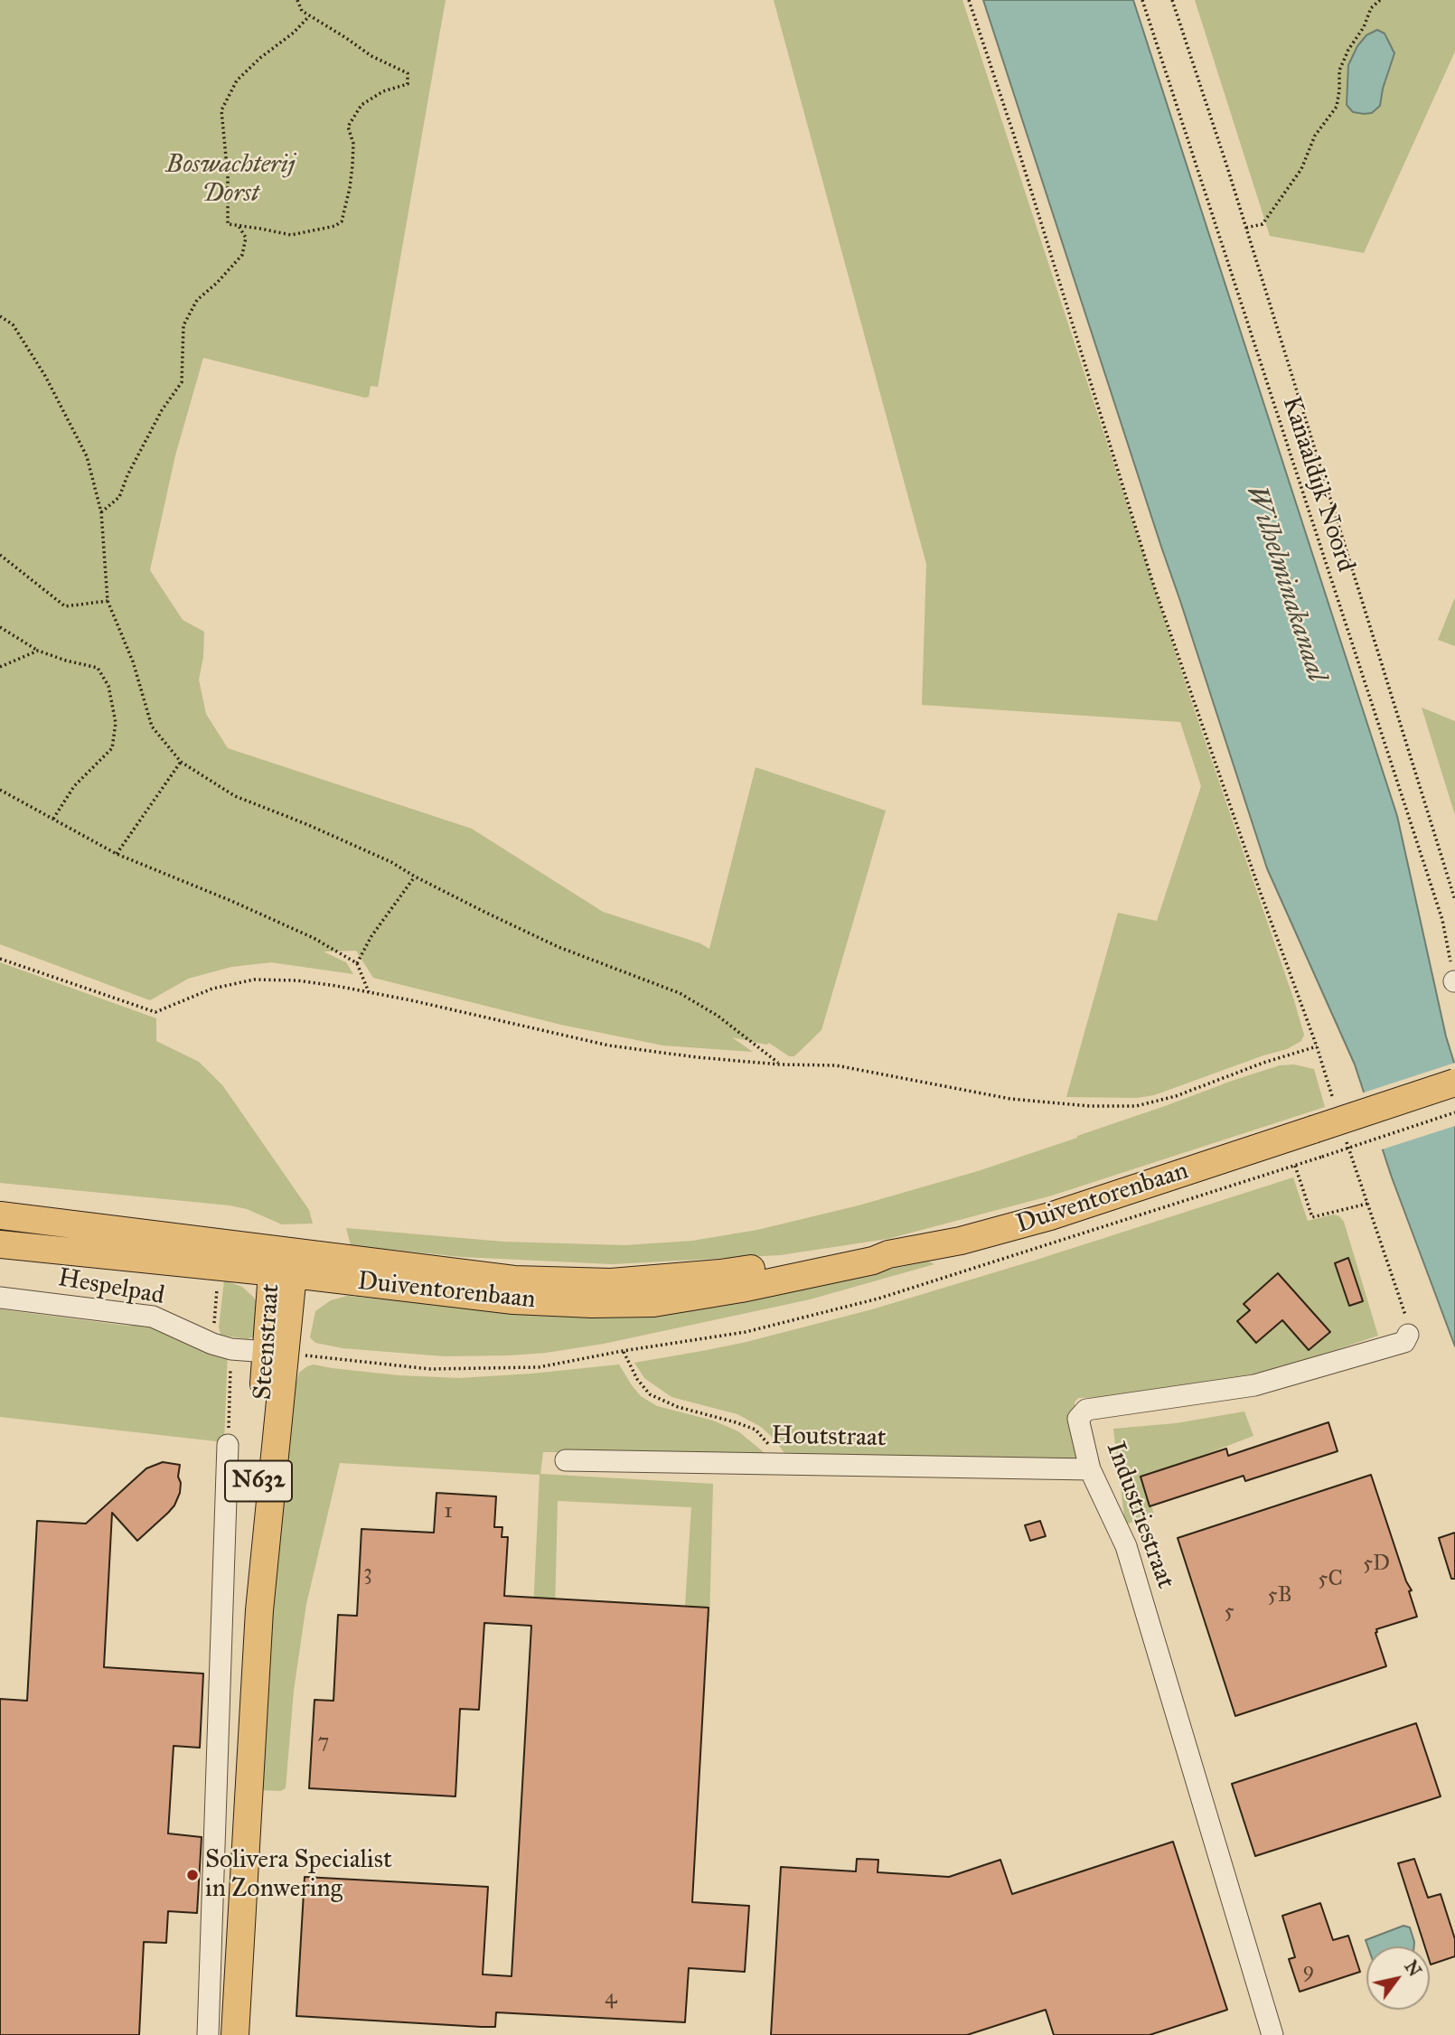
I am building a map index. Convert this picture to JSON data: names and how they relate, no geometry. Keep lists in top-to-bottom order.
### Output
{
  "streets": {
    "main road": ["Duiventorenbaan", "Steenstraat", "N632"],
    "street": ["Hespelpad", "Houtstraat", "Industriestraat"],
    "path": ["Kanaaldijk Noord"]
  },
  "crossings": [
    ["Duiventorenbaan", "Steenstraat"],
    ["Hespelpad", "Steenstraat"],
    ["Houtstraat", "Industriestraat"]
  ],
  "water": ["Wilhelminakanaal"],
  "parks": ["Boswachterij Dorst"],
  "places": ["Solivera Specialist in Zonwering"],
  "house_numbers": [
    "1",
    "5D",
    "3",
    "5C",
    "5B",
    "5",
    "7",
    "9",
    "4"
  ],
  "north": "top right"
}
